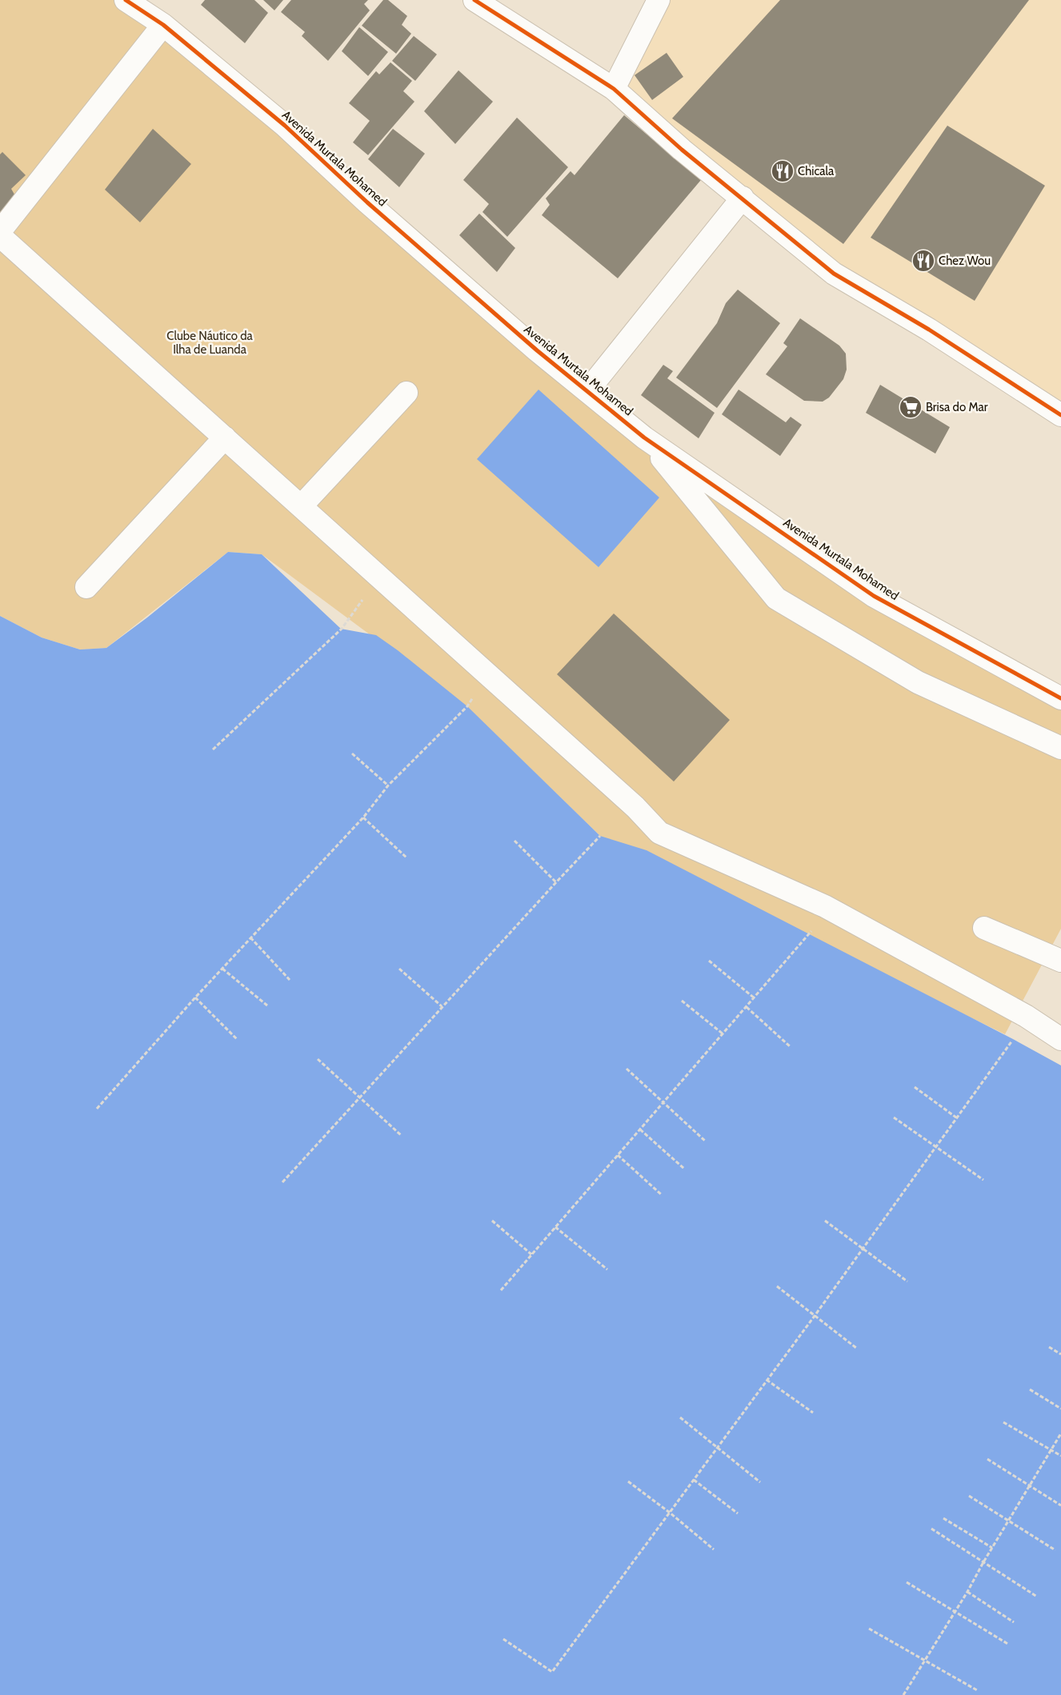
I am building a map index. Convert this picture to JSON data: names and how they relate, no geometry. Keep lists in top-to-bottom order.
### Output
{
  "streets": {
    "street": ["Avenida Murtala Mohamed"]
  },
  "parks": ["Clube Náutico da Ilha de Luanda"],
  "places": {
    "restaurant": ["Chicala", "Chez Wou"],
    "supermarket": ["Brisa do Mar"]
  }
}
